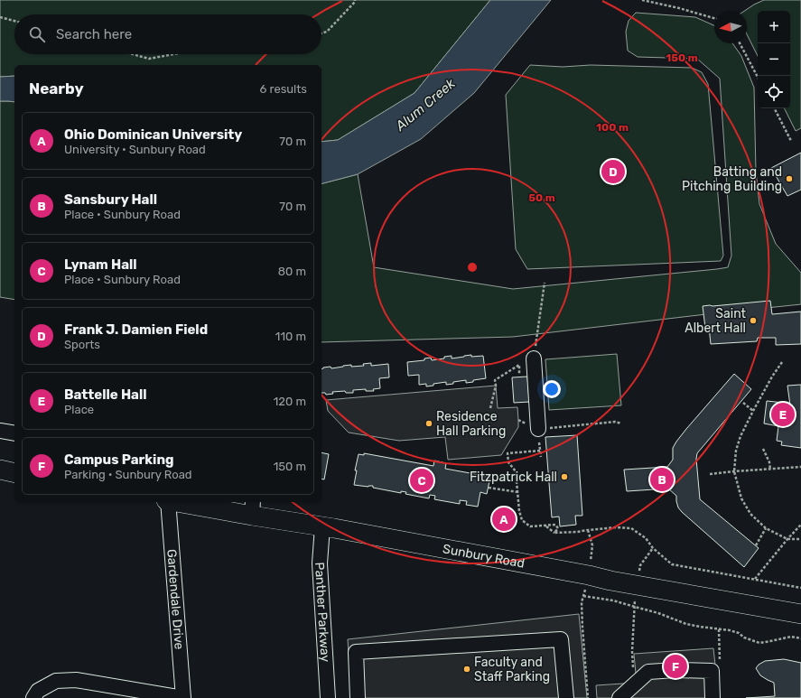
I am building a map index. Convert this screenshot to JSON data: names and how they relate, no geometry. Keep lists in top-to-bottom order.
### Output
{
  "streets": {
    "main road": ["Sunbury Road"],
    "street": ["Gardendale Drive", "Panther Parkway"]
  },
  "crossings": [
    ["Sunbury Road", "Panther Parkway"]
  ],
  "water": ["Alum Creek"],
  "places": [
    "Batting and Pitching Building",
    "Saint Albert Hall",
    "Residence Hall Parking",
    "Fitzpatrick Hall",
    "Faculty and Staff Parking"
  ],
  "north": "left",
  "page": {
    "map_buttons": ["+", "−"],
    "search": "Search here",
    "heading": ["Nearby", "6 results"],
    "list": [
      {
        "mark": "A",
        "name": "Ohio Dominican University",
        "note": "University · Sunbury Road",
        "value": "70 m"
      },
      {
        "mark": "B",
        "name": "Sansbury Hall",
        "note": "Place · Sunbury Road",
        "value": "70 m"
      },
      {
        "mark": "C",
        "name": "Lynam Hall",
        "note": "Place · Sunbury Road",
        "value": "80 m"
      },
      {
        "mark": "D",
        "name": "Frank J. Damien Field",
        "note": "Sports",
        "value": "110 m"
      },
      {
        "mark": "E",
        "name": "Battelle Hall",
        "note": "Place",
        "value": "120 m"
      },
      {
        "mark": "F",
        "name": "Campus Parking",
        "note": "Parking · Sunbury Road",
        "value": "150 m"
      }
    ],
    "pins": [
      "D",
      "E",
      "B",
      "C",
      "A",
      "F"
    ]
  },
  "rings": ["150 m", "100 m", "50 m"]
}
